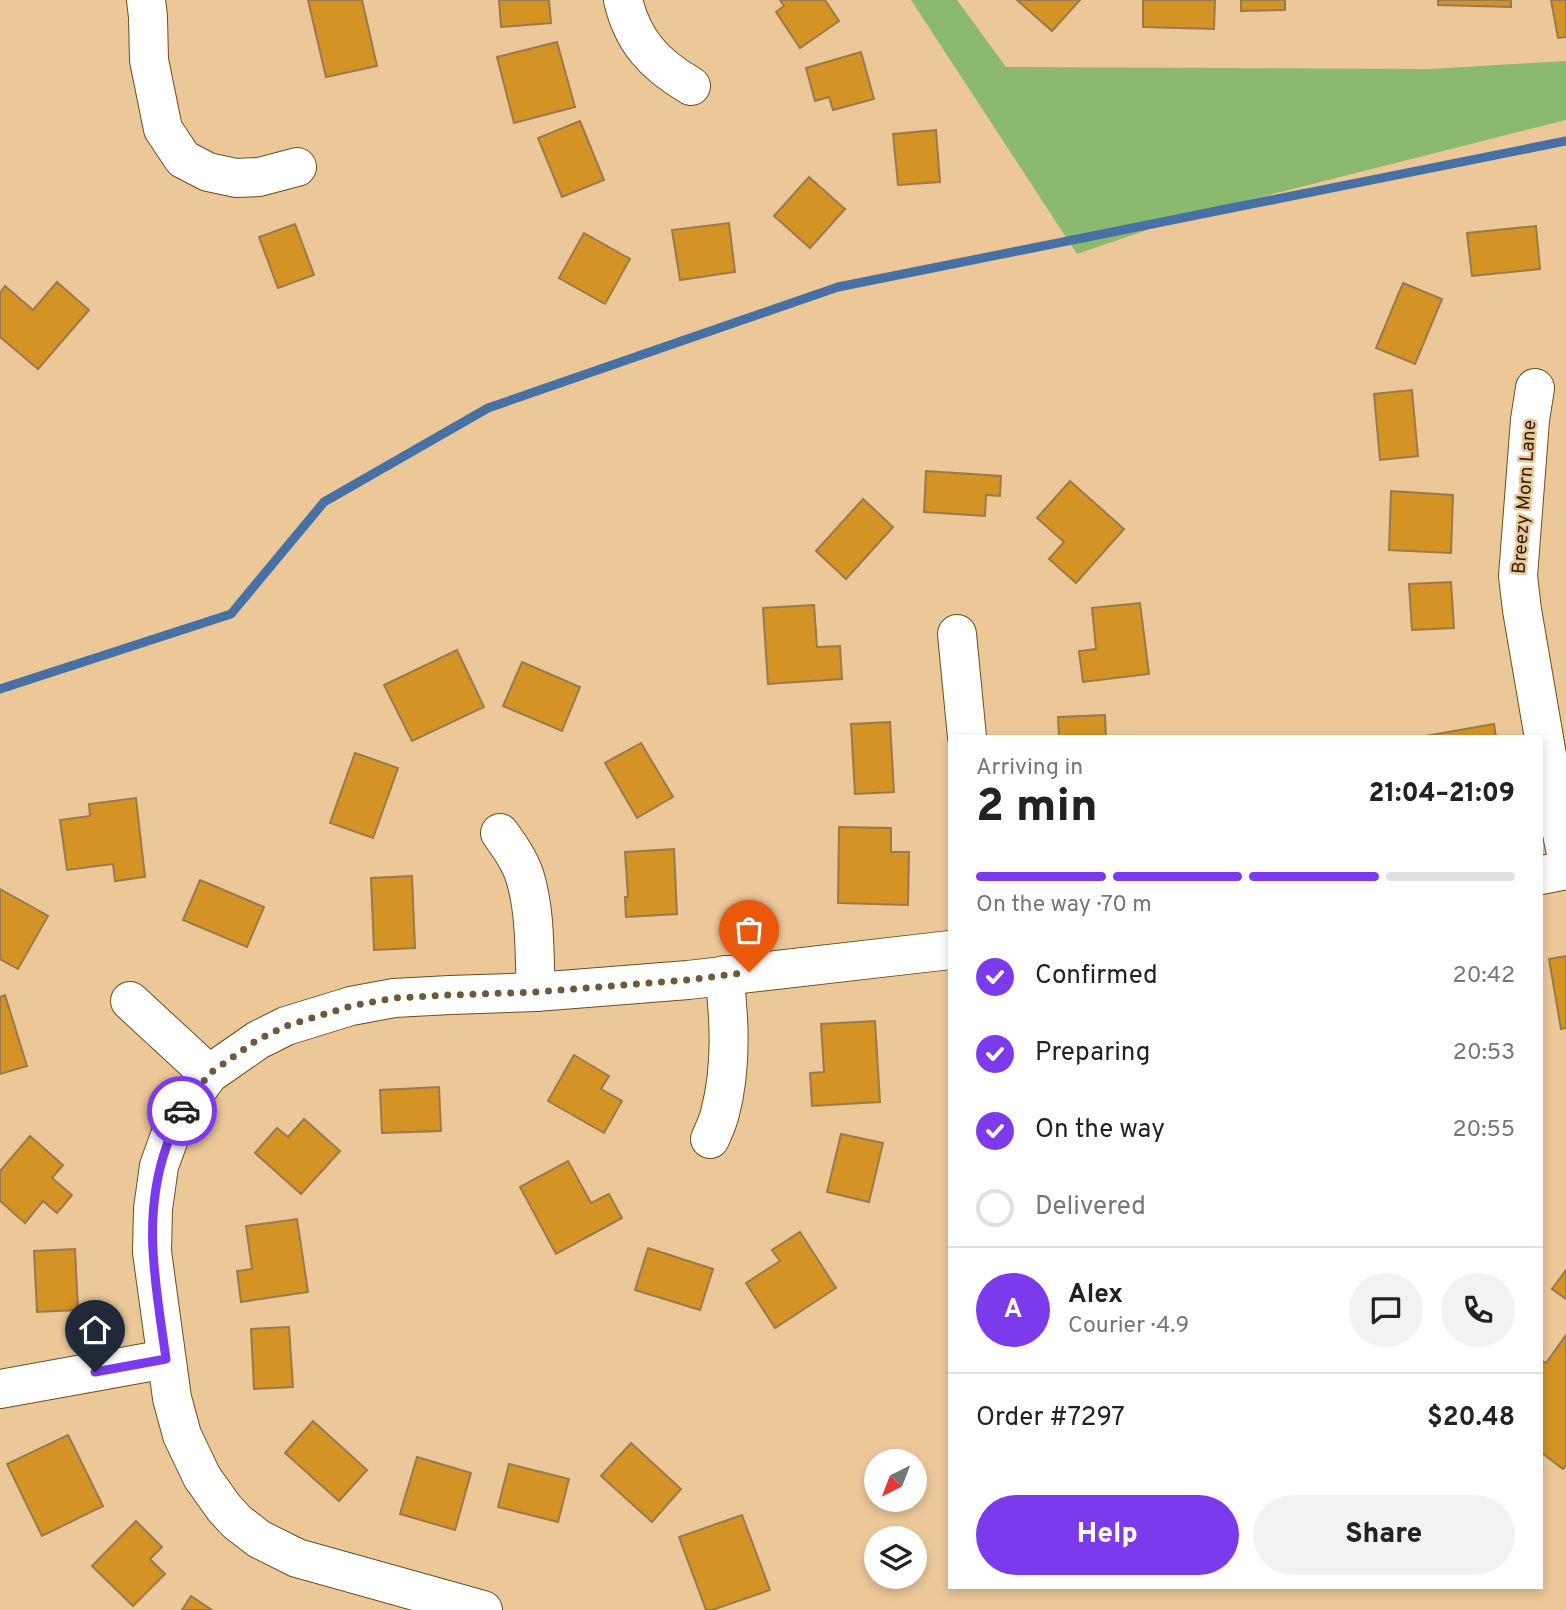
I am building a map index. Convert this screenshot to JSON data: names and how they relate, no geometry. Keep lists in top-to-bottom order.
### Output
{
  "streets": {
    "street": ["Breezy Morn Lane"]
  },
  "north": "bottom left",
  "page": {
    "heading": ["2 min", "Arriving in", "21:04–21:09"],
    "panel": [
      "Alex",
      "Courier · 4.9",
      "Order #7297",
      "$20.48"
    ],
    "bar": "On the way · 70 m",
    "list": [
      ["Confirmed", "20:42"],
      ["Preparing", "20:53"],
      ["On the way", "20:55"],
      "Delivered"
    ],
    "round": "A",
    "buttons": ["Help", "Share"]
  }
}
